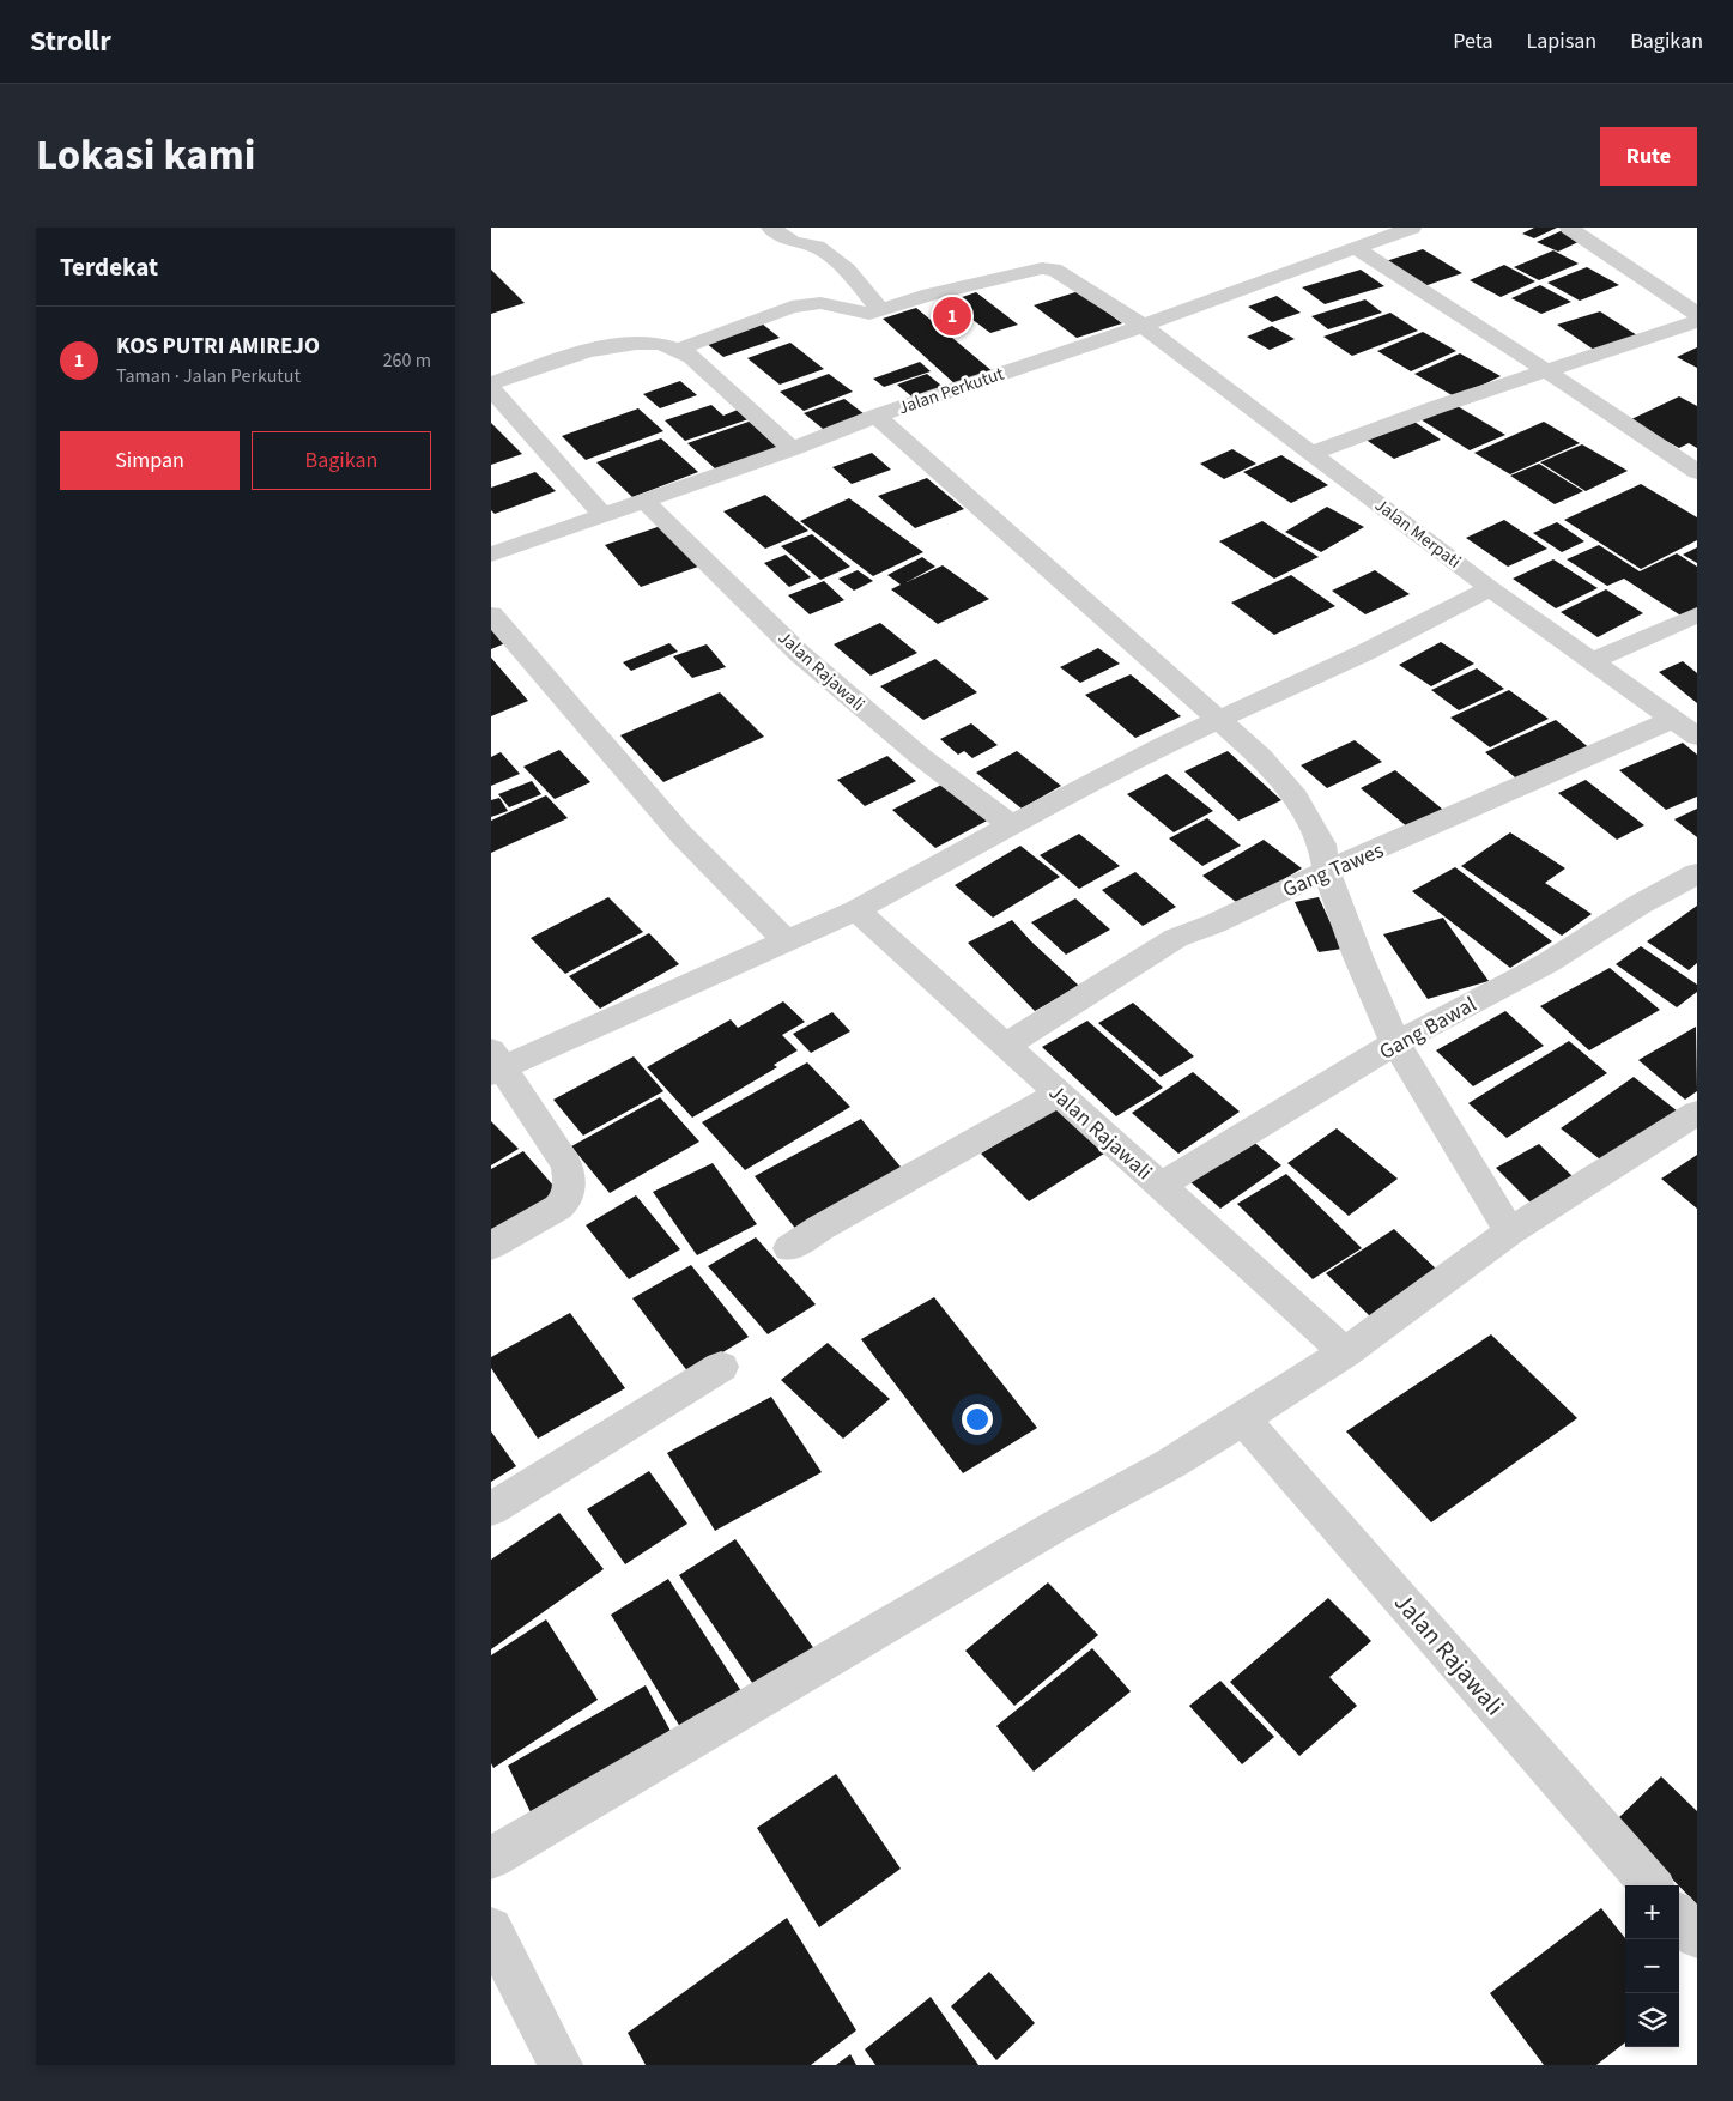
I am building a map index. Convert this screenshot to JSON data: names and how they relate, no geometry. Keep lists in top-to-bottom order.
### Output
{
  "streets": {
    "street": [
      "Jalan Perkutut",
      "Jalan Merpati",
      "Jalan Rajawali",
      "Gang Tawes",
      "Gang Bawal"
    ]
  },
  "crossings": [
    ["Jalan Perkutut", "Jalan Merpati"],
    ["Jalan Perkutut", "Jalan Rajawali"],
    ["Jalan Merpati", "Gang Tawes"],
    ["Jalan Rajawali", "Gang Tawes"],
    ["Jalan Rajawali", "Gang Bawal"]
  ],
  "page": {
    "header": "Strollr",
    "nav": ["Peta", "Lapisan", "Bagikan"],
    "title": "Lokasi kami",
    "buttons": [
      "Rute",
      ["Simpan", "Bagikan"]
    ],
    "heading": "Terdekat",
    "pins": "1",
    "list": [
      {
        "mark": "1",
        "name": "KOS PUTRI AMIREJO",
        "note": "Taman · Jalan Perkutut",
        "value": "260 m"
      }
    ],
    "map_buttons": ["+", "−"]
  }
}
